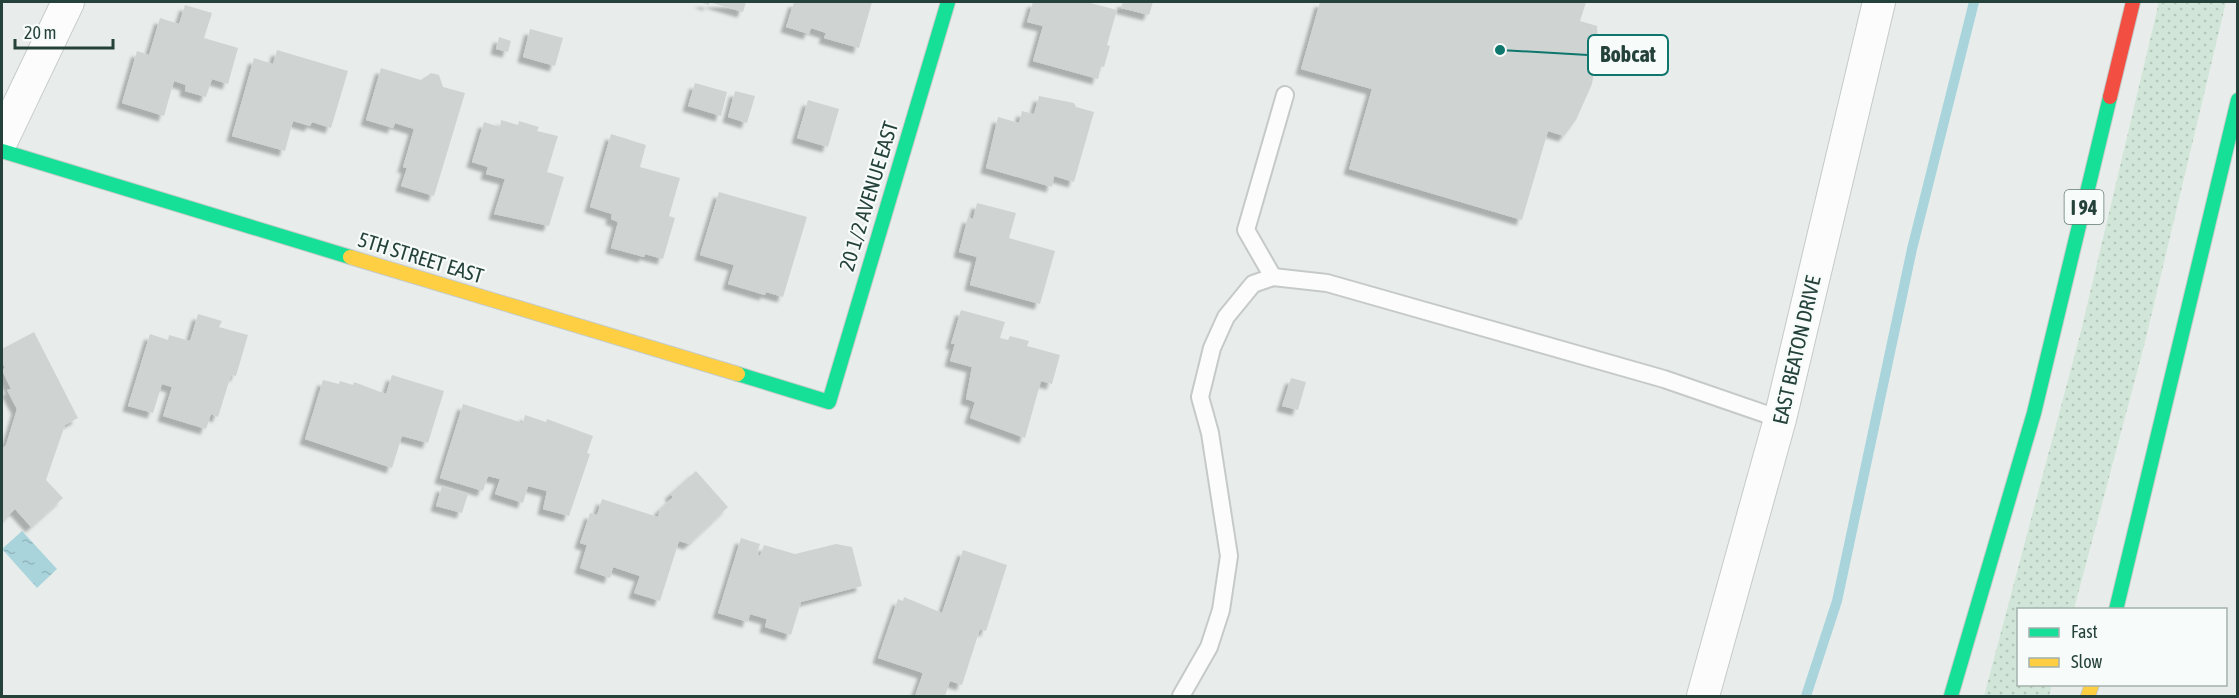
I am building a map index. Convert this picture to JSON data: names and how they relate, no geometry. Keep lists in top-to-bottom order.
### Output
{
  "streets": {
    "main road": ["20 1/2 AVENUE EAST", "I 94", "5TH STREET EAST"],
    "street": ["EAST BEATON DRIVE"]
  },
  "crossings": [
    ["20 1/2 AVENUE EAST", "5TH STREET EAST"]
  ],
  "places": ["Bobcat"],
  "legend": ["Fast", "Slow"],
  "scale_bar": "20 m"
}
